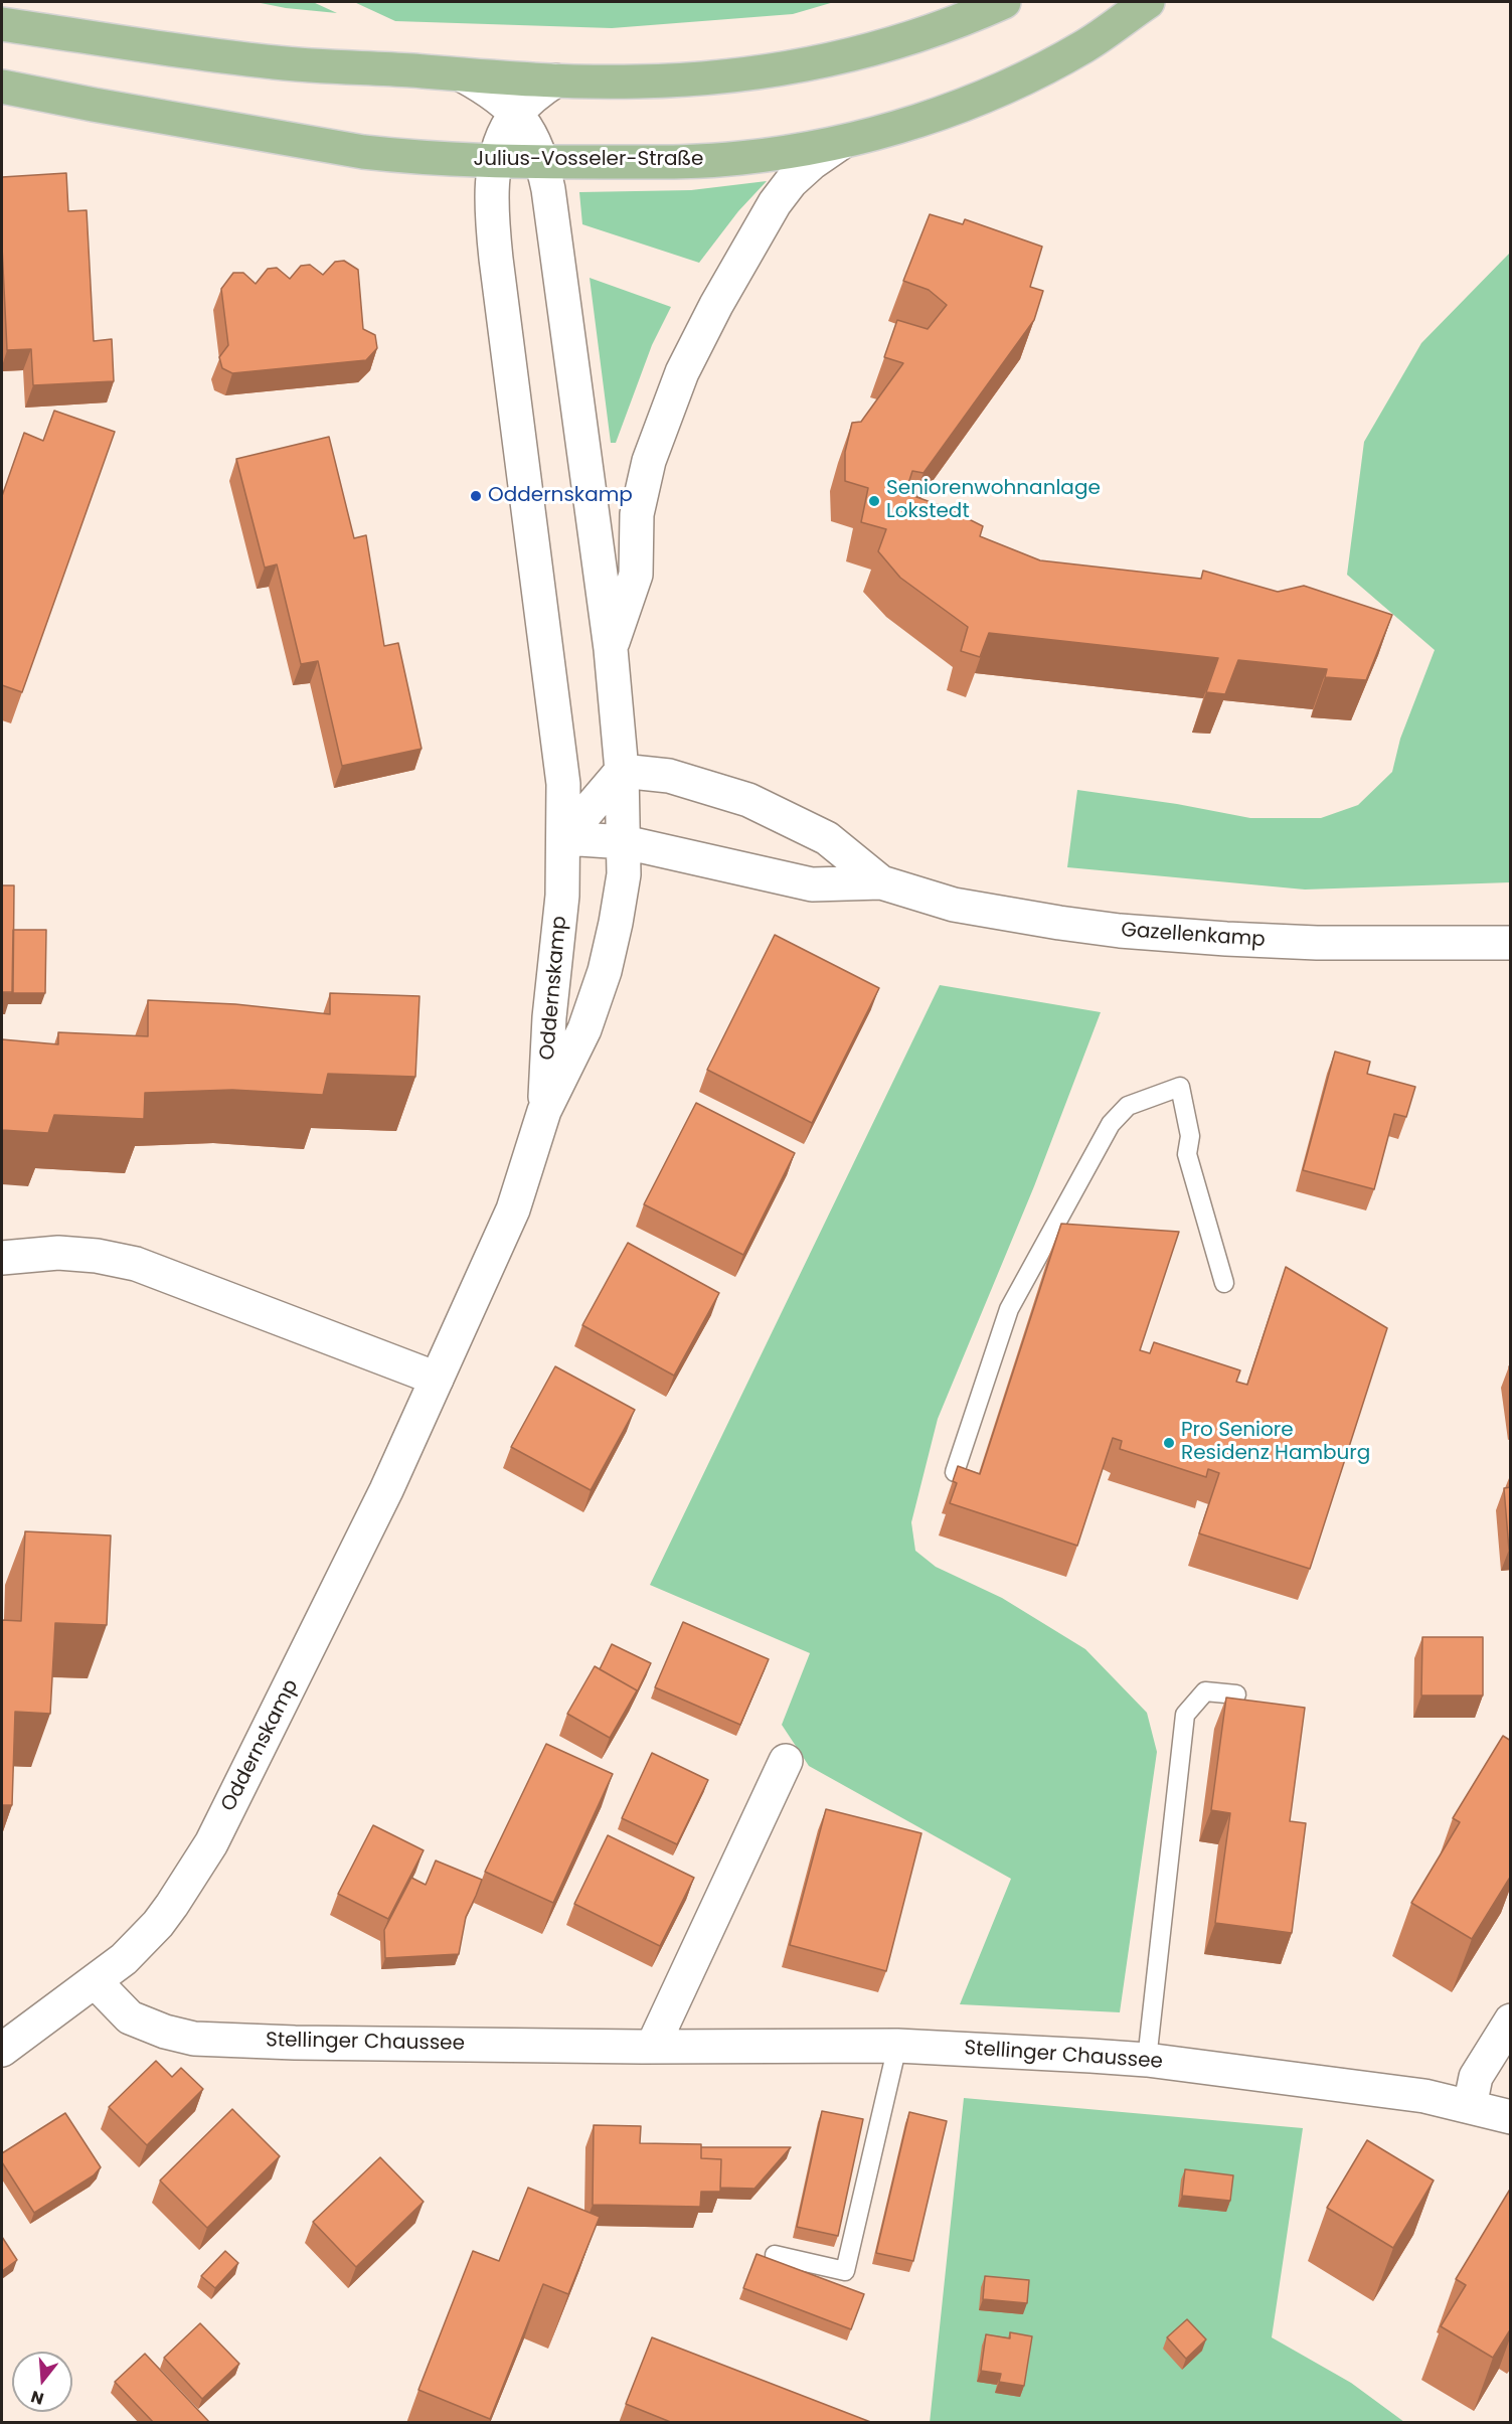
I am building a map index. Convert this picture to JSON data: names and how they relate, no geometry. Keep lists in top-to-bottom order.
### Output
{
  "streets": {
    "main road": [
      "Julius-Vosseler-Straße",
      "Gazellenkamp",
      "Oddernskamp",
      "Stellinger Chaussee"
    ]
  },
  "crossings": [
    ["Julius-Vosseler-Straße", "Oddernskamp"],
    ["Gazellenkamp", "Oddernskamp"],
    ["Oddernskamp", "Stellinger Chaussee"]
  ],
  "places": ["Oddernskamp", "Seniorenwohnanlage Lokstedt", "Pro Seniore Residenz Hamburg"],
  "north": "bottom"
}
